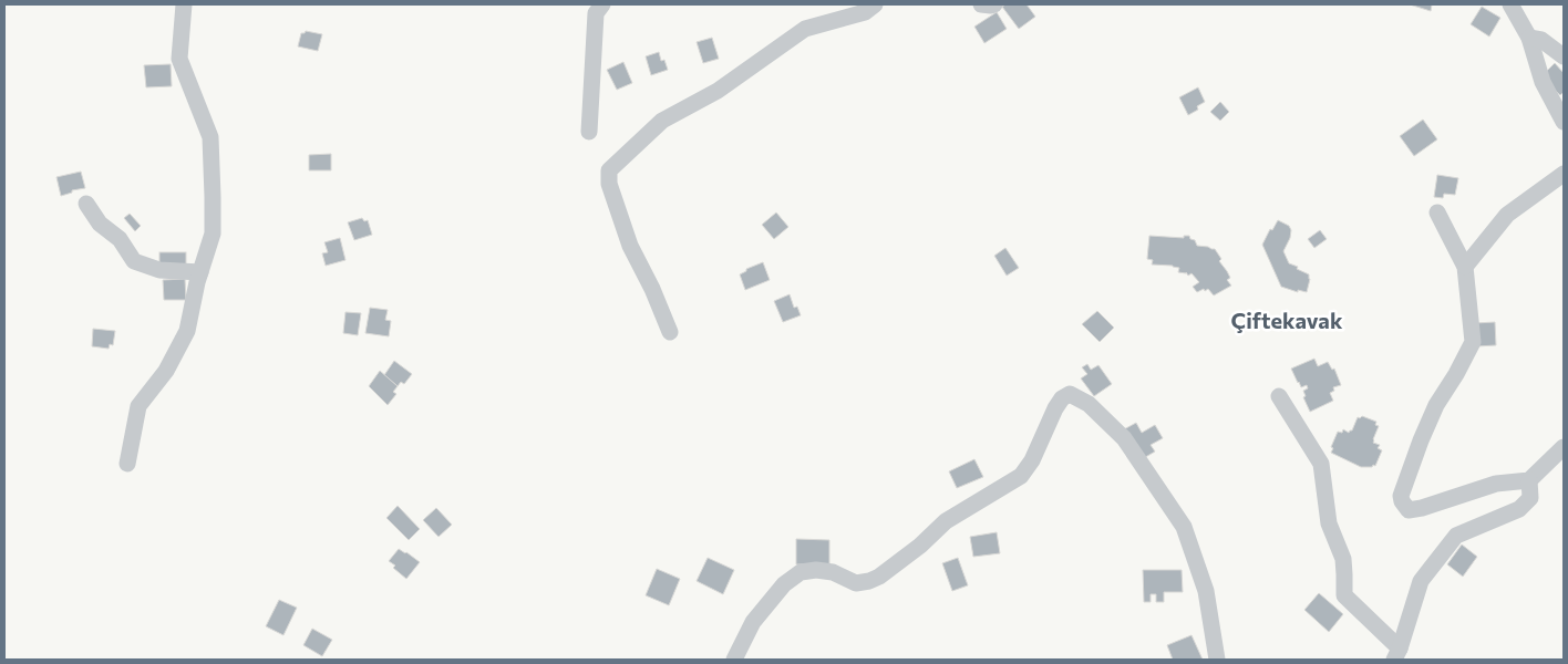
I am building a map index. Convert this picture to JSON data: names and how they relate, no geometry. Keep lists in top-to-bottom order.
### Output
{
  "districts": ["Çiftekavak"]
}
